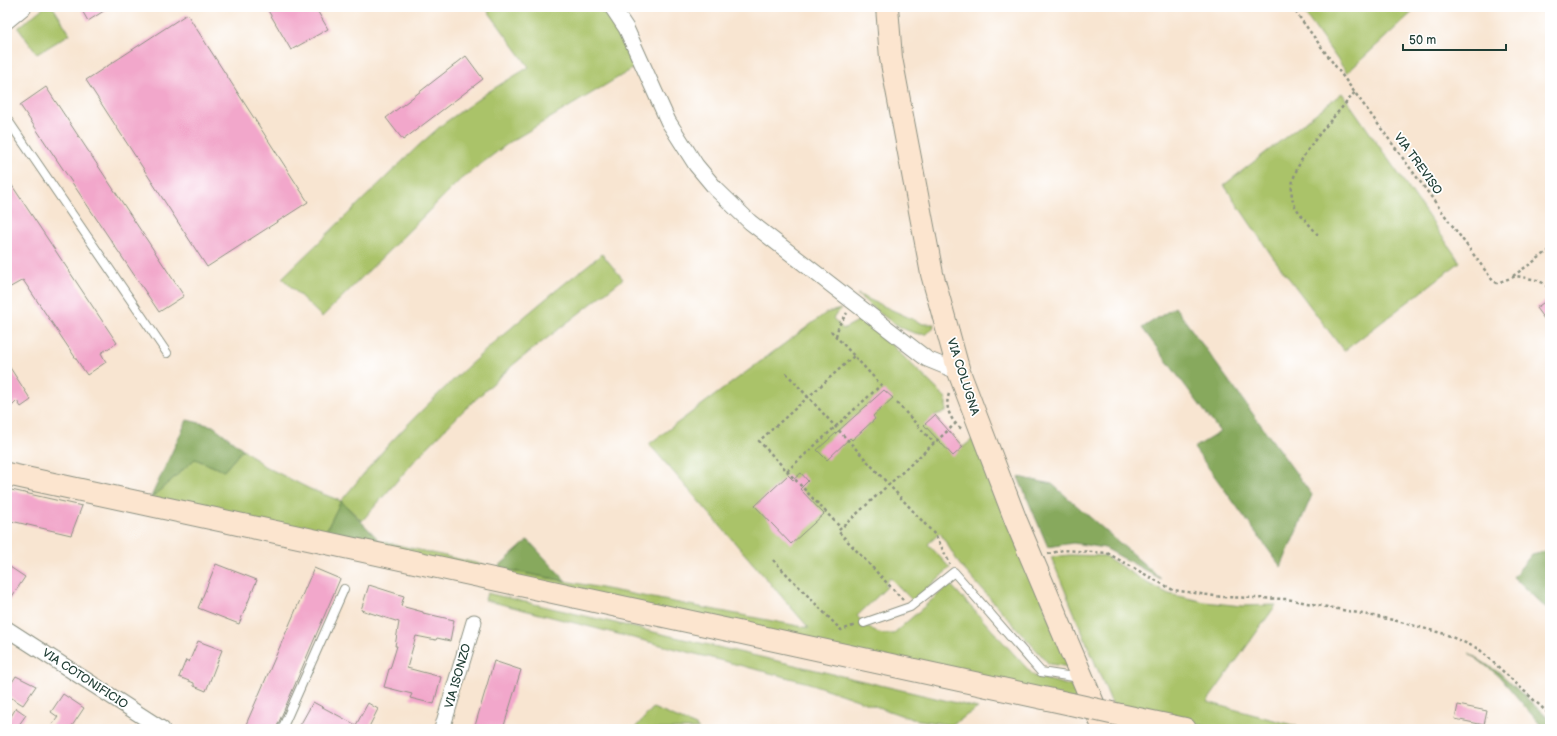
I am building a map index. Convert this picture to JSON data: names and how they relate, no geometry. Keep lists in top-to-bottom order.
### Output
{
  "streets": {
    "main road": ["VIA COLUGNA"],
    "street": ["VIA ISONZO", "VIA COTONIFICIO"],
    "path": ["VIA TREVISO"]
  },
  "scale_bar": "50 m"
}
